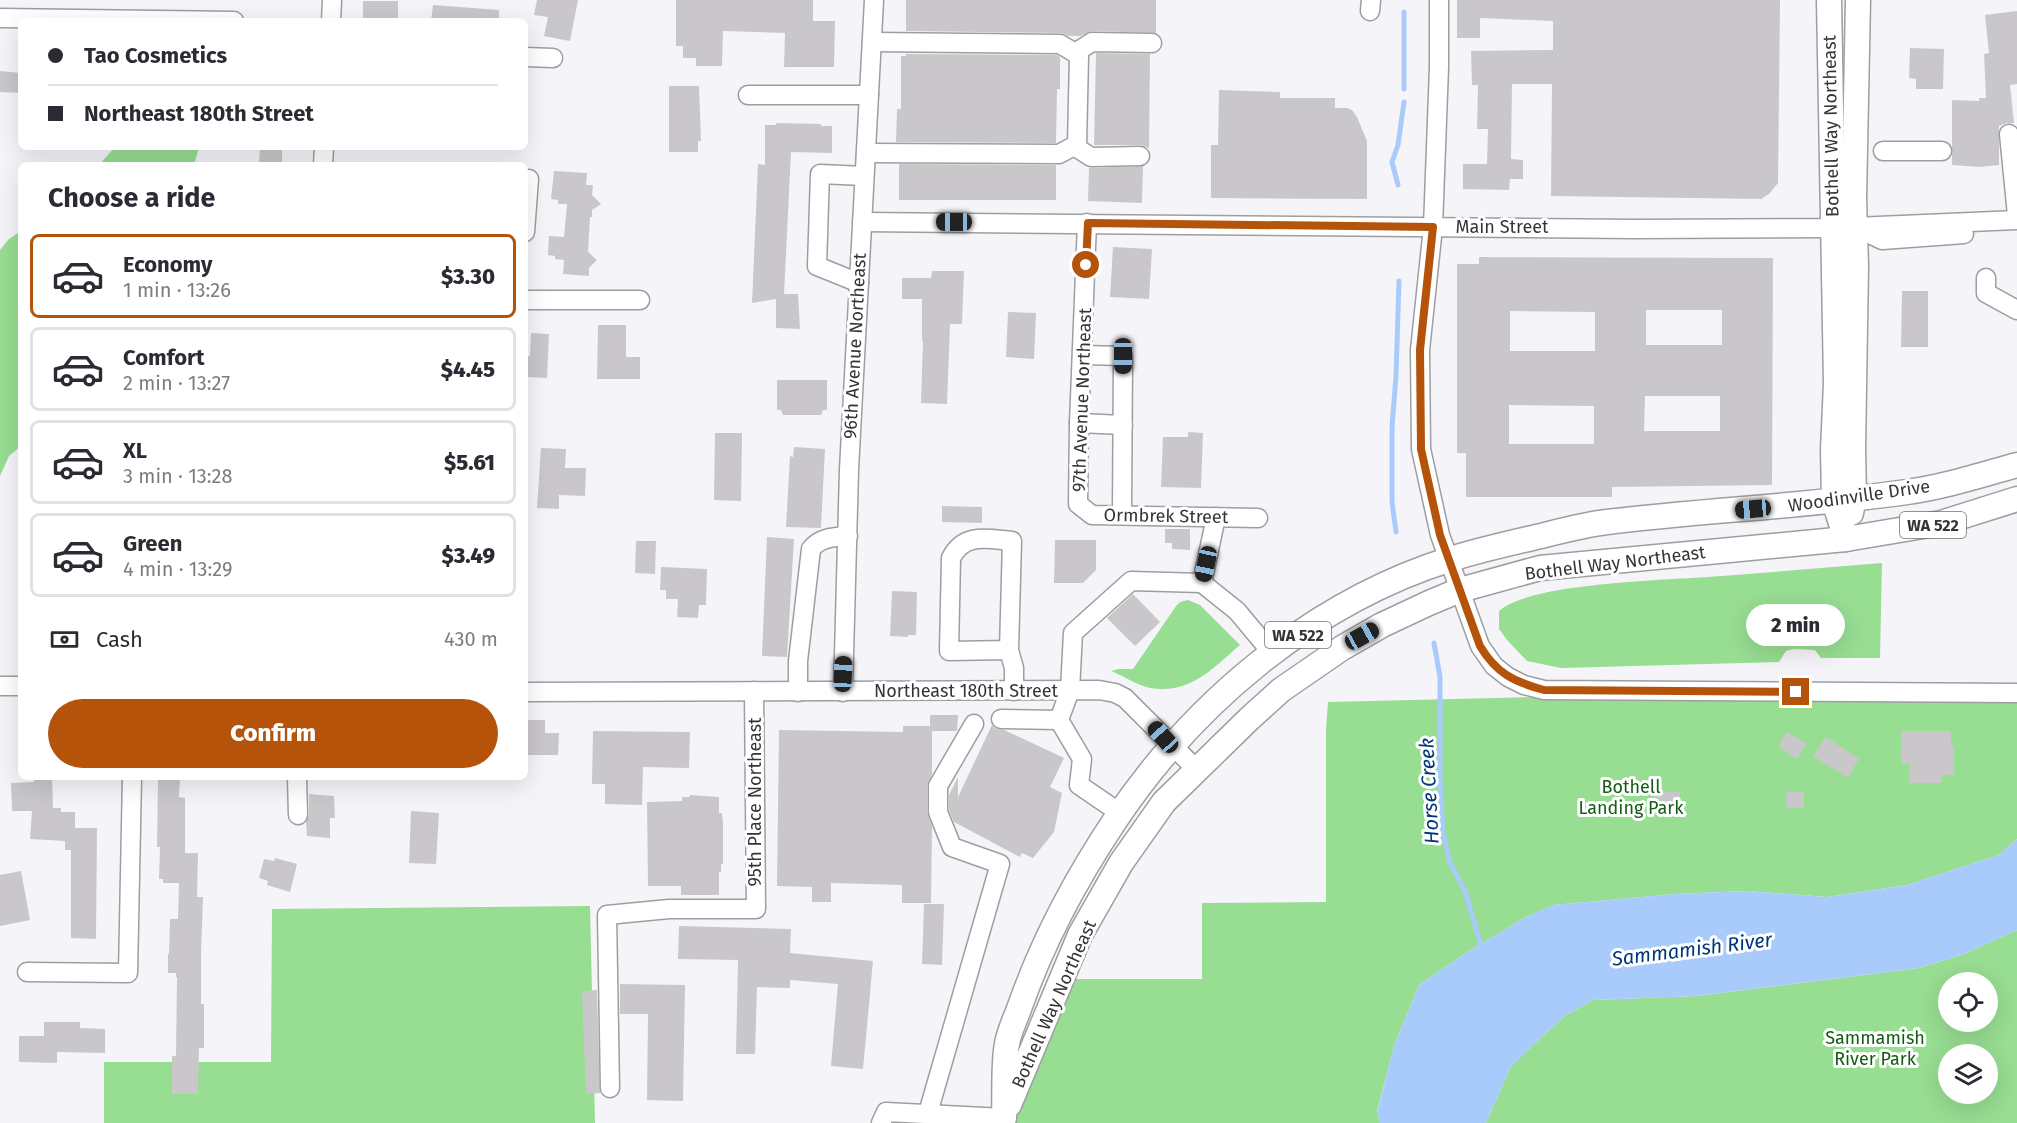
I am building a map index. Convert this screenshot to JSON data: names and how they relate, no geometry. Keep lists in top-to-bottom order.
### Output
{
  "streets": {
    "main road": ["Bothell Way Northeast", "Woodinville Drive", "WA 522"],
    "street": [
      "Main Street",
      "96th Avenue Northeast",
      "97th Avenue Northeast",
      "Ormbrek Street",
      "Northeast 180th Street",
      "95th Place Northeast"
    ]
  },
  "crossings": [
    ["Bothell Way Northeast", "Main Street"],
    ["Bothell Way Northeast", "Woodinville Drive"],
    ["Bothell Way Northeast", "WA 522"],
    ["Bothell Way Northeast", "Northeast 180th Street"],
    ["Main Street", "96th Avenue Northeast"],
    ["Main Street", "97th Avenue Northeast"],
    ["96th Avenue Northeast", "Northeast 180th Street"],
    ["97th Avenue Northeast", "Ormbrek Street"],
    ["Northeast 180th Street", "95th Place Northeast"]
  ],
  "water": ["Horse Creek", "Sammamish River"],
  "parks": ["Bothell Landing Park", "Sammamish River Park"],
  "page": {
    "banner": ["Tao Cosmetics", "Northeast 180th Street"],
    "heading": "Choose a ride",
    "list": [
      {
        "name": "Economy",
        "note": "1 min · 13:26",
        "value": "$3.30"
      },
      {
        "name": "Comfort",
        "note": "2 min · 13:27",
        "value": "$4.45"
      },
      {
        "name": "XL",
        "note": "3 min · 13:28",
        "value": "$5.61"
      },
      {
        "name": "Green",
        "note": "4 min · 13:29",
        "value": "$3.49"
      }
    ],
    "bubble": "2 min",
    "pay": ["Cash", "430 m"],
    "buttons": "Confirm"
  }
}
